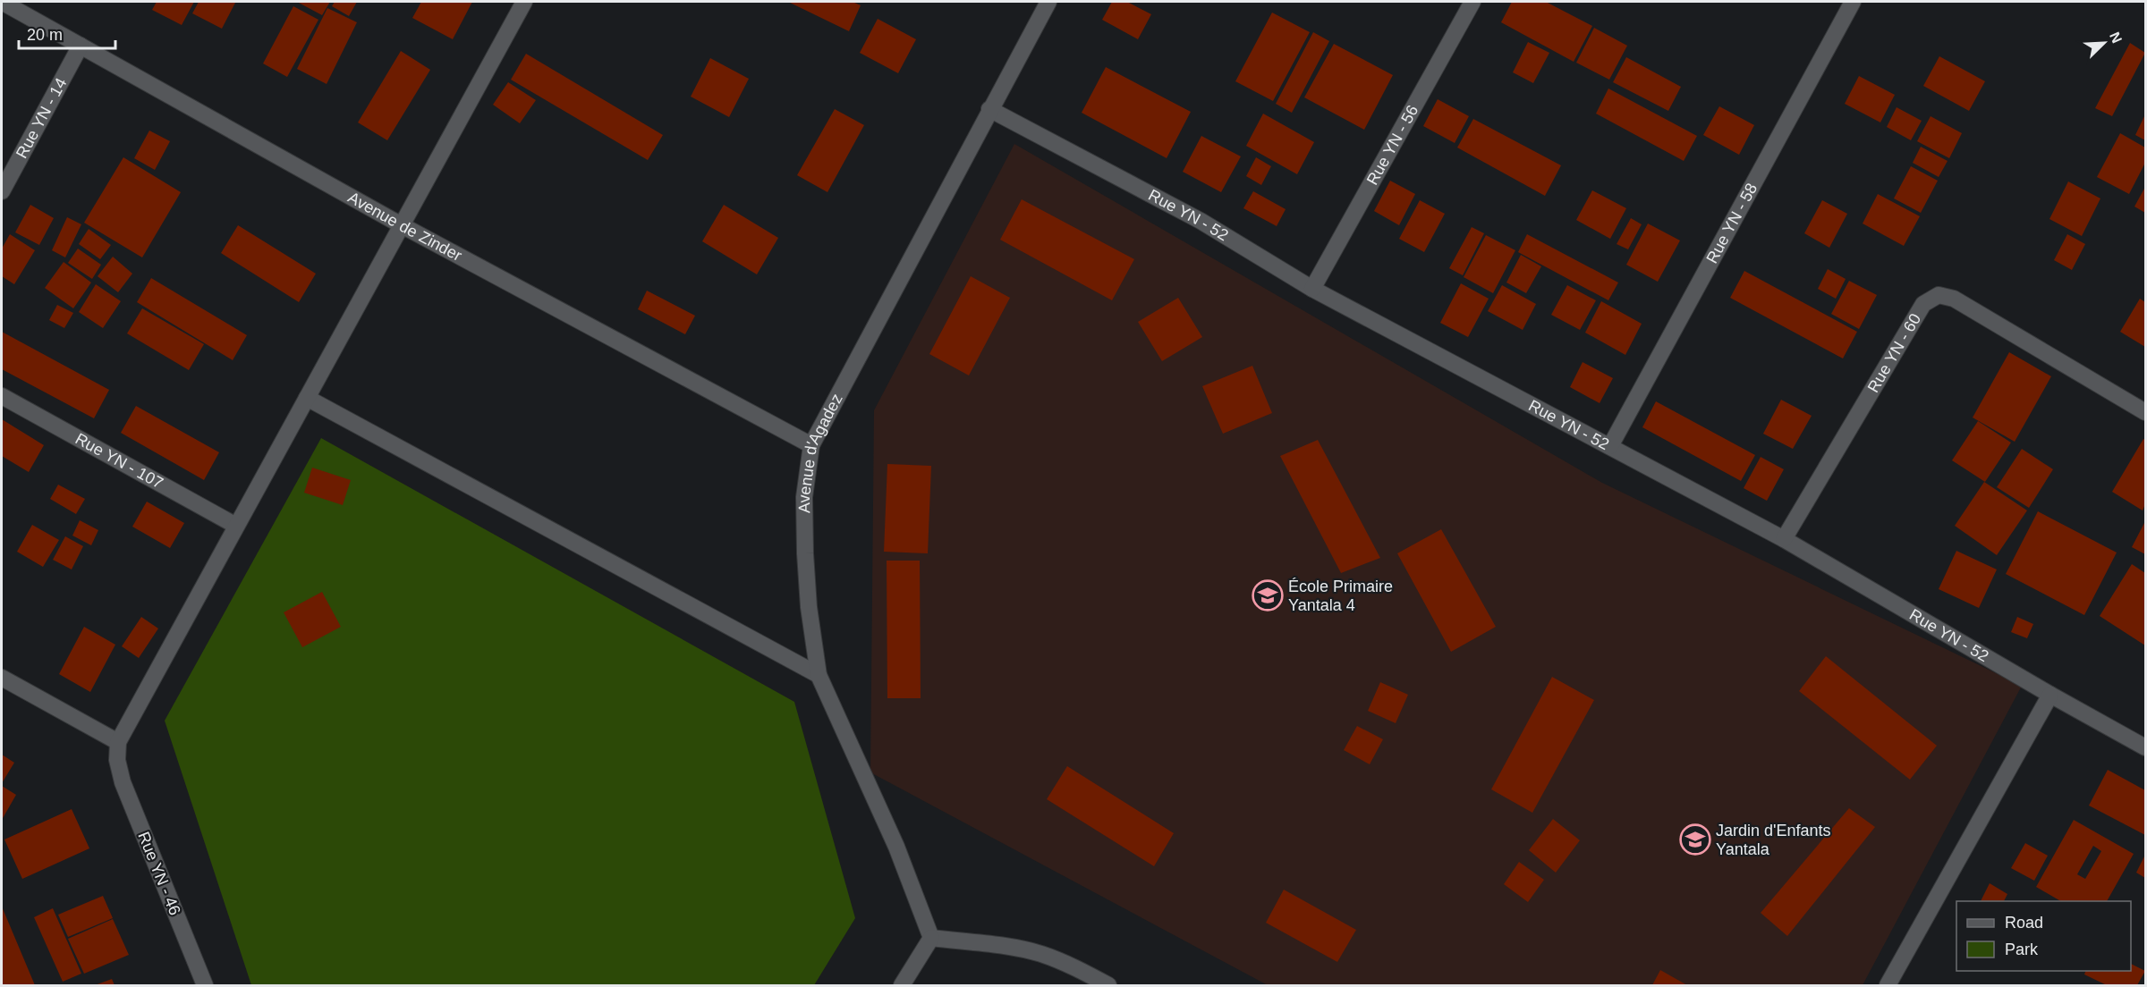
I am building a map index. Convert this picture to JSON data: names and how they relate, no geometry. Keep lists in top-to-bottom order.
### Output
{
  "streets": {
    "street": [
      "Rue YN - 14",
      "Rue YN - 56",
      "Rue YN - 52",
      "Rue YN - 58",
      "Avenue de Zinder",
      "Rue YN - 60",
      "Avenue d'Agadez",
      "Rue YN - 107",
      "Rue YN - 46"
    ]
  },
  "crossings": [
    ["Rue YN - 14", "Avenue de Zinder"],
    ["Rue YN - 56", "Rue YN - 52"],
    ["Rue YN - 52", "Rue YN - 58"],
    ["Rue YN - 52", "Rue YN - 60"],
    ["Rue YN - 52", "Avenue d'Agadez"],
    ["Avenue de Zinder", "Avenue d'Agadez"]
  ],
  "places": {
    "school or university": ["École Primaire Yantala 4", "Jardin d'Enfants Yantala"]
  },
  "legend": ["Road", "Park"],
  "scale_bar": "20 m",
  "north": "top right"
}
